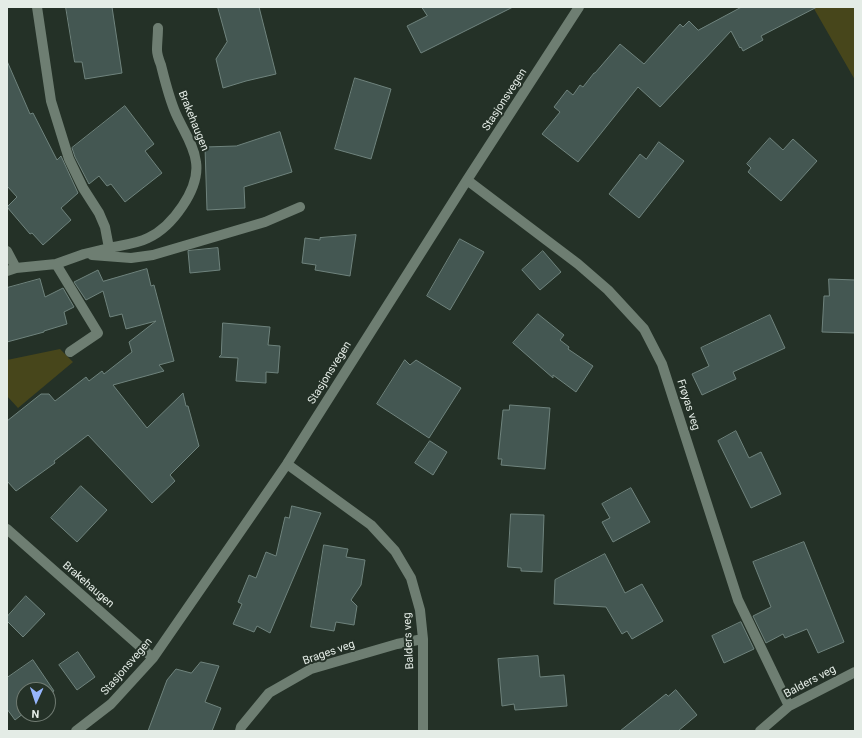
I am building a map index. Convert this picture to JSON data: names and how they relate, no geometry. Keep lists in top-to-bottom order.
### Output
{
  "streets": {
    "street": [
      "Stasjonsvegen",
      "Brakehaugen",
      "Frøyas veg",
      "Balders veg",
      "Brages veg"
    ]
  },
  "crossings": [
    ["Stasjonsvegen", "Brakehaugen"],
    ["Stasjonsvegen", "Frøyas veg"],
    ["Stasjonsvegen", "Balders veg"],
    ["Frøyas veg", "Balders veg"],
    ["Balders veg", "Brages veg"]
  ],
  "north": "bottom"
}
